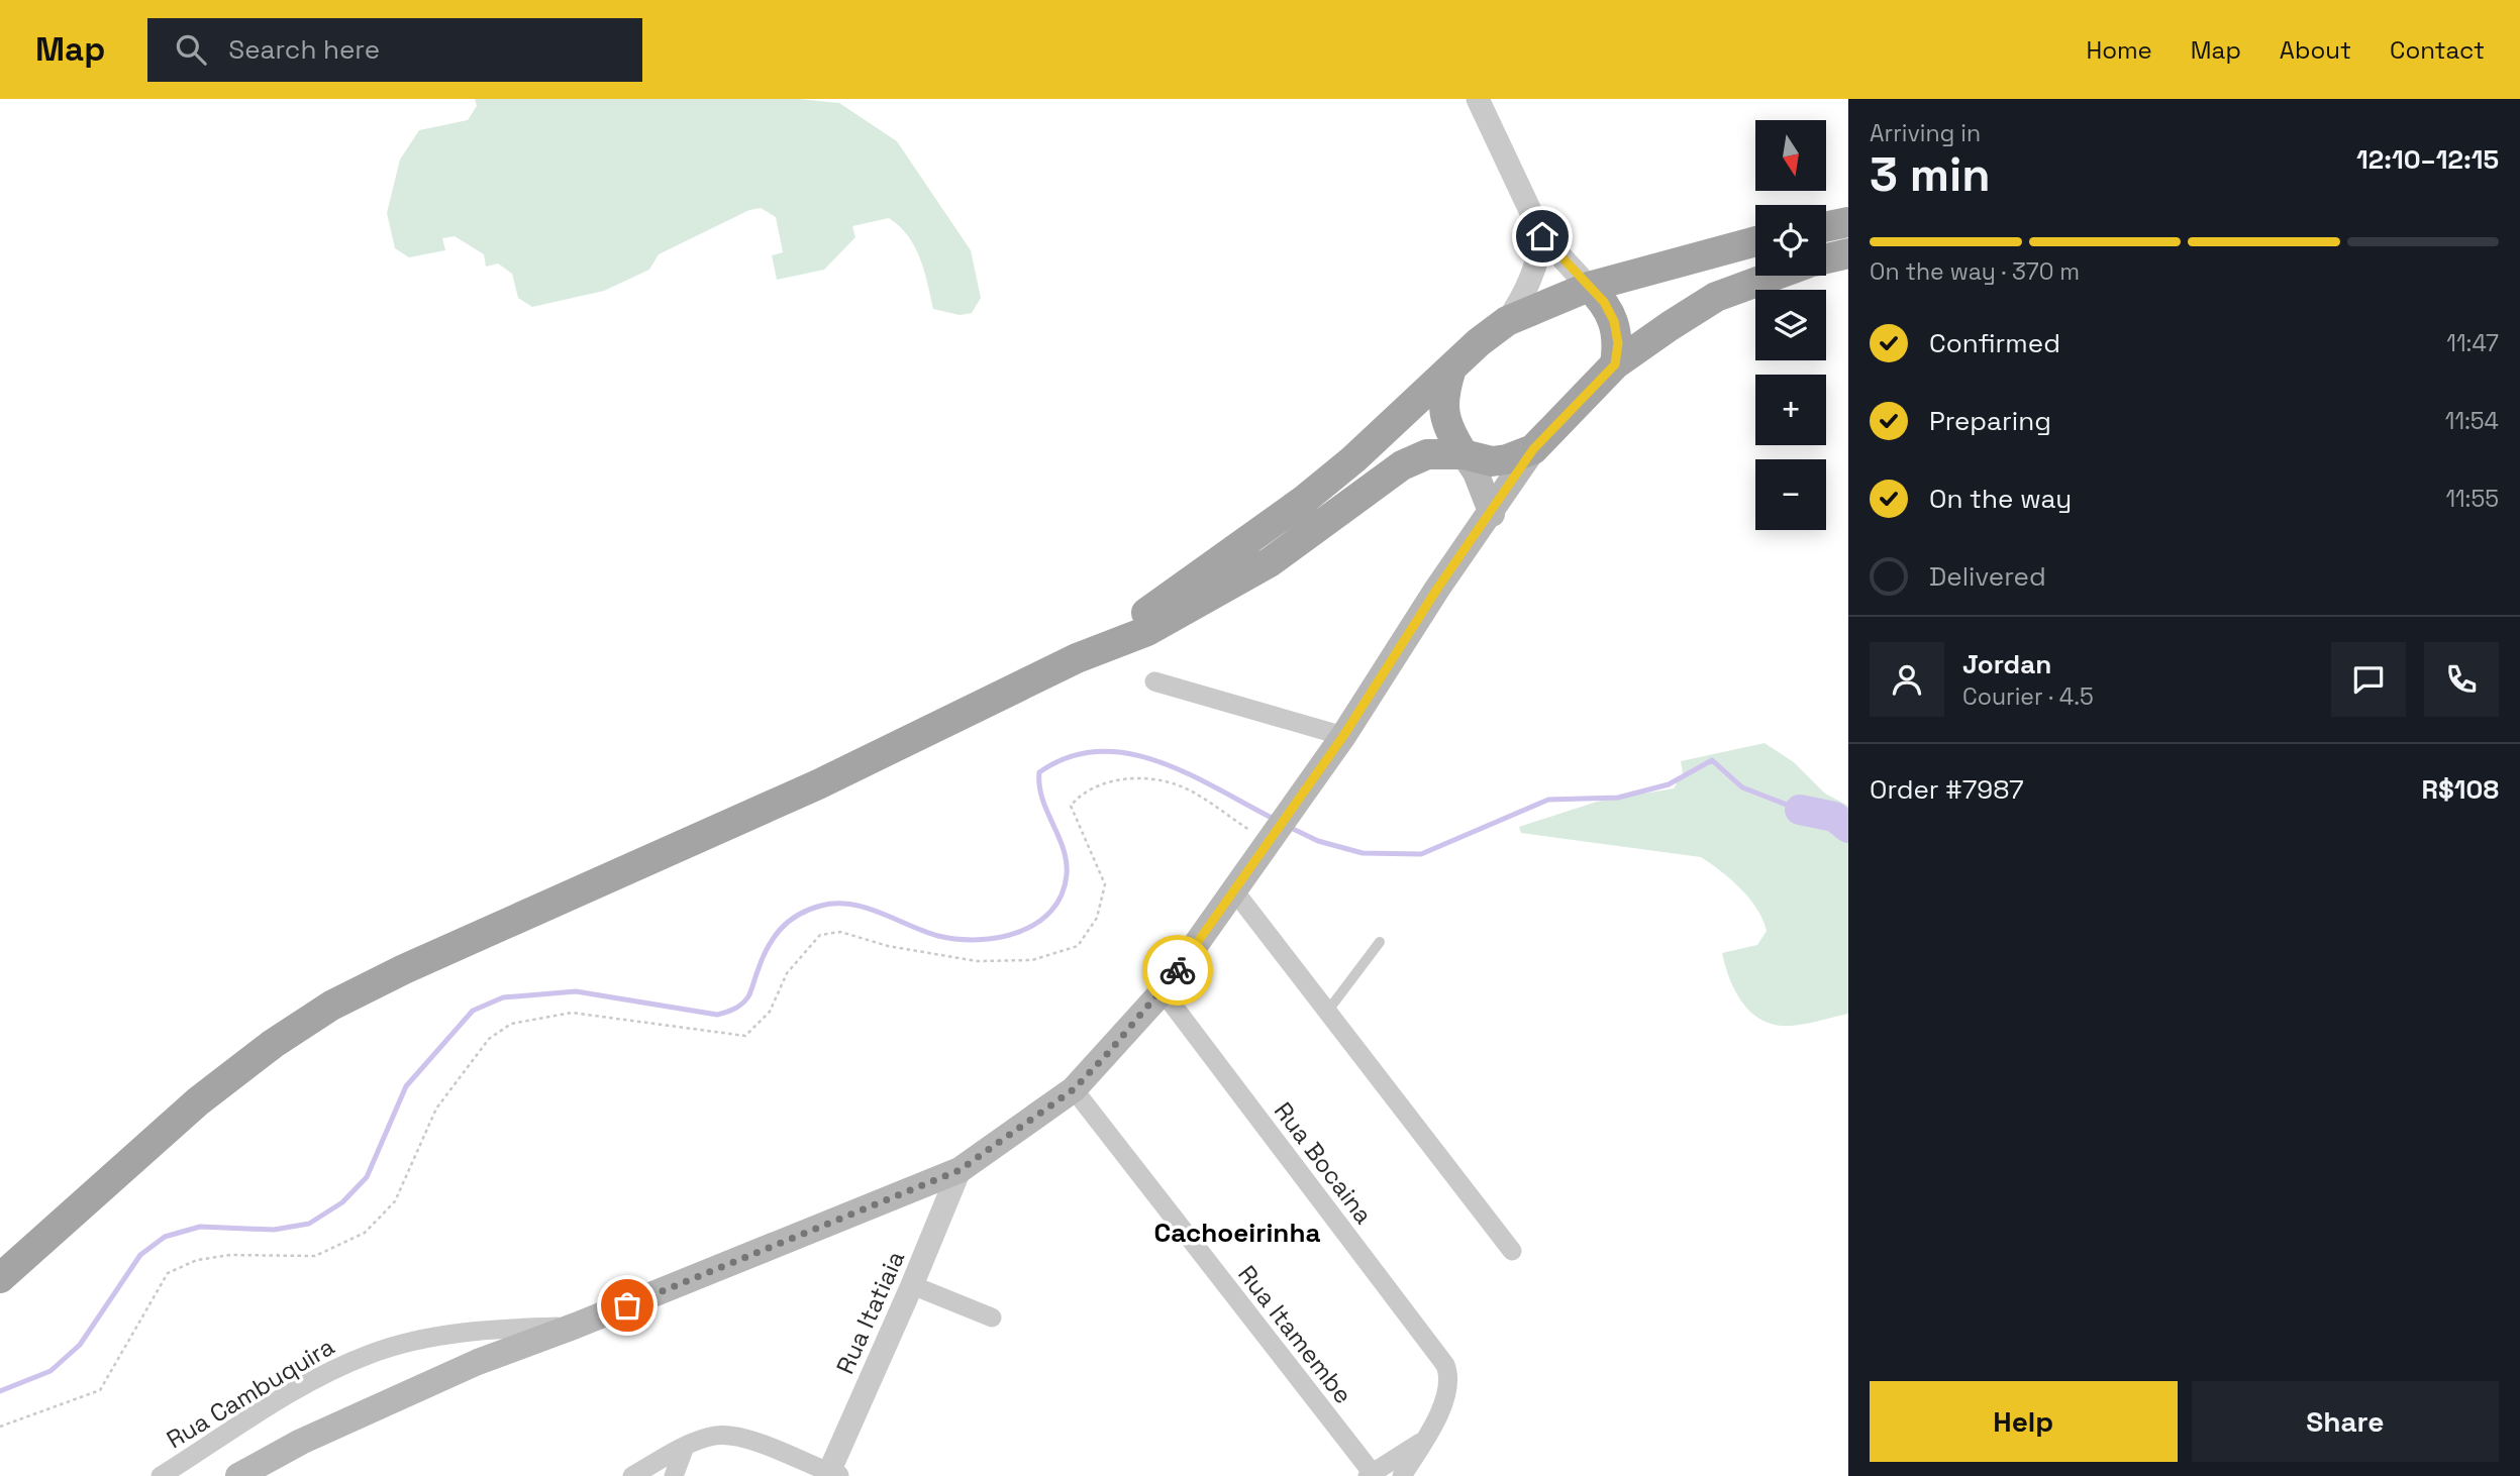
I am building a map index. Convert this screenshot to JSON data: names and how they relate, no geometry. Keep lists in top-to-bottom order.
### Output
{
  "streets": {
    "street": [
      "Rua Bocaina",
      "Rua Itatiaia",
      "Rua Itamembe",
      "Rua Cambuquira"
    ]
  },
  "districts": ["Cachoeirinha"],
  "north": "bottom",
  "page": {
    "header": "Map",
    "search": "Search here",
    "nav": [
      "Home",
      "Map",
      "About",
      "Contact"
    ],
    "heading": ["3 min", "Arriving in", "12:10–12:15"],
    "panel": [
      "Jordan",
      "Courier · 4.5",
      "Order #7987",
      "R$108"
    ],
    "map_buttons": ["+", "−"],
    "bar": "On the way · 370 m",
    "list": [
      ["Confirmed", "11:47"],
      ["Preparing", "11:54"],
      ["On the way", "11:55"],
      "Delivered"
    ],
    "buttons": ["Help", "Share"]
  }
}
